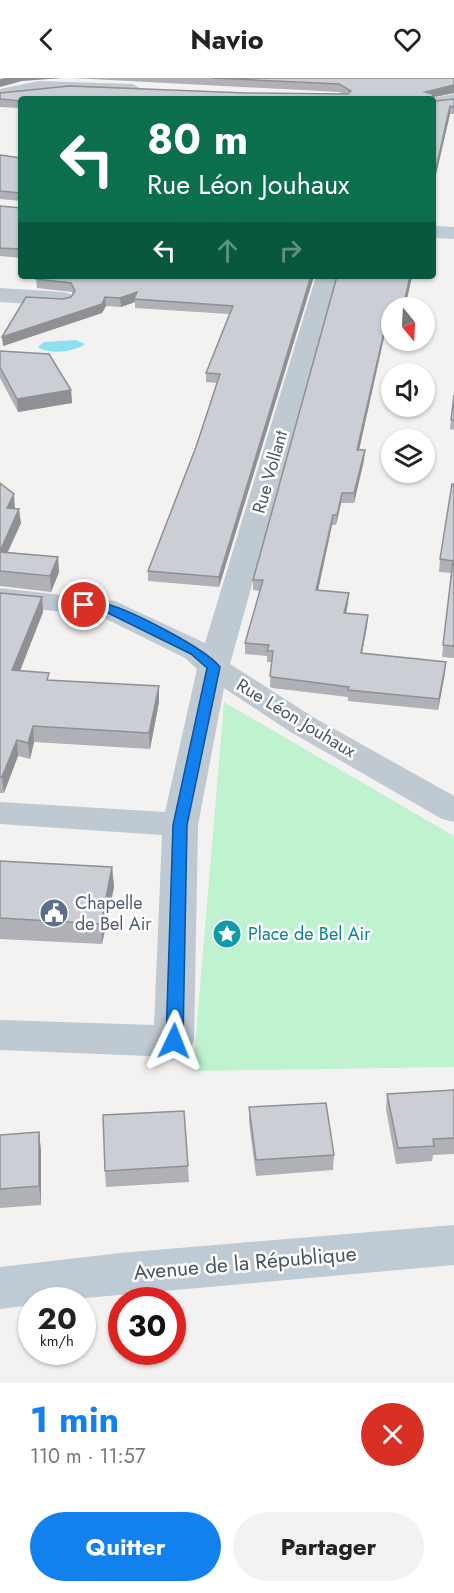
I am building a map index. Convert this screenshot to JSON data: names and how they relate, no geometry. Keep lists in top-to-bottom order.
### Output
{
  "streets": {
    "street": ["Rue Vollant", "Rue Léon Jouhaux", "Avenue de la République"]
  },
  "crossings": [
    ["Rue Vollant", "Rue Léon Jouhaux"]
  ],
  "places": {
    "public building": ["Chapelle de Bel Air"],
    "place": ["Place de Bel Air"]
  },
  "north": "bottom",
  "page": {
    "header": "Navio",
    "turn": ["80 m", "Rue Léon Jouhaux"],
    "speed": "20 km/h",
    "limit": "30",
    "heading": ["1 min", "110 m · 11:57"],
    "buttons": ["Quitter", "Partager"]
  }
}
